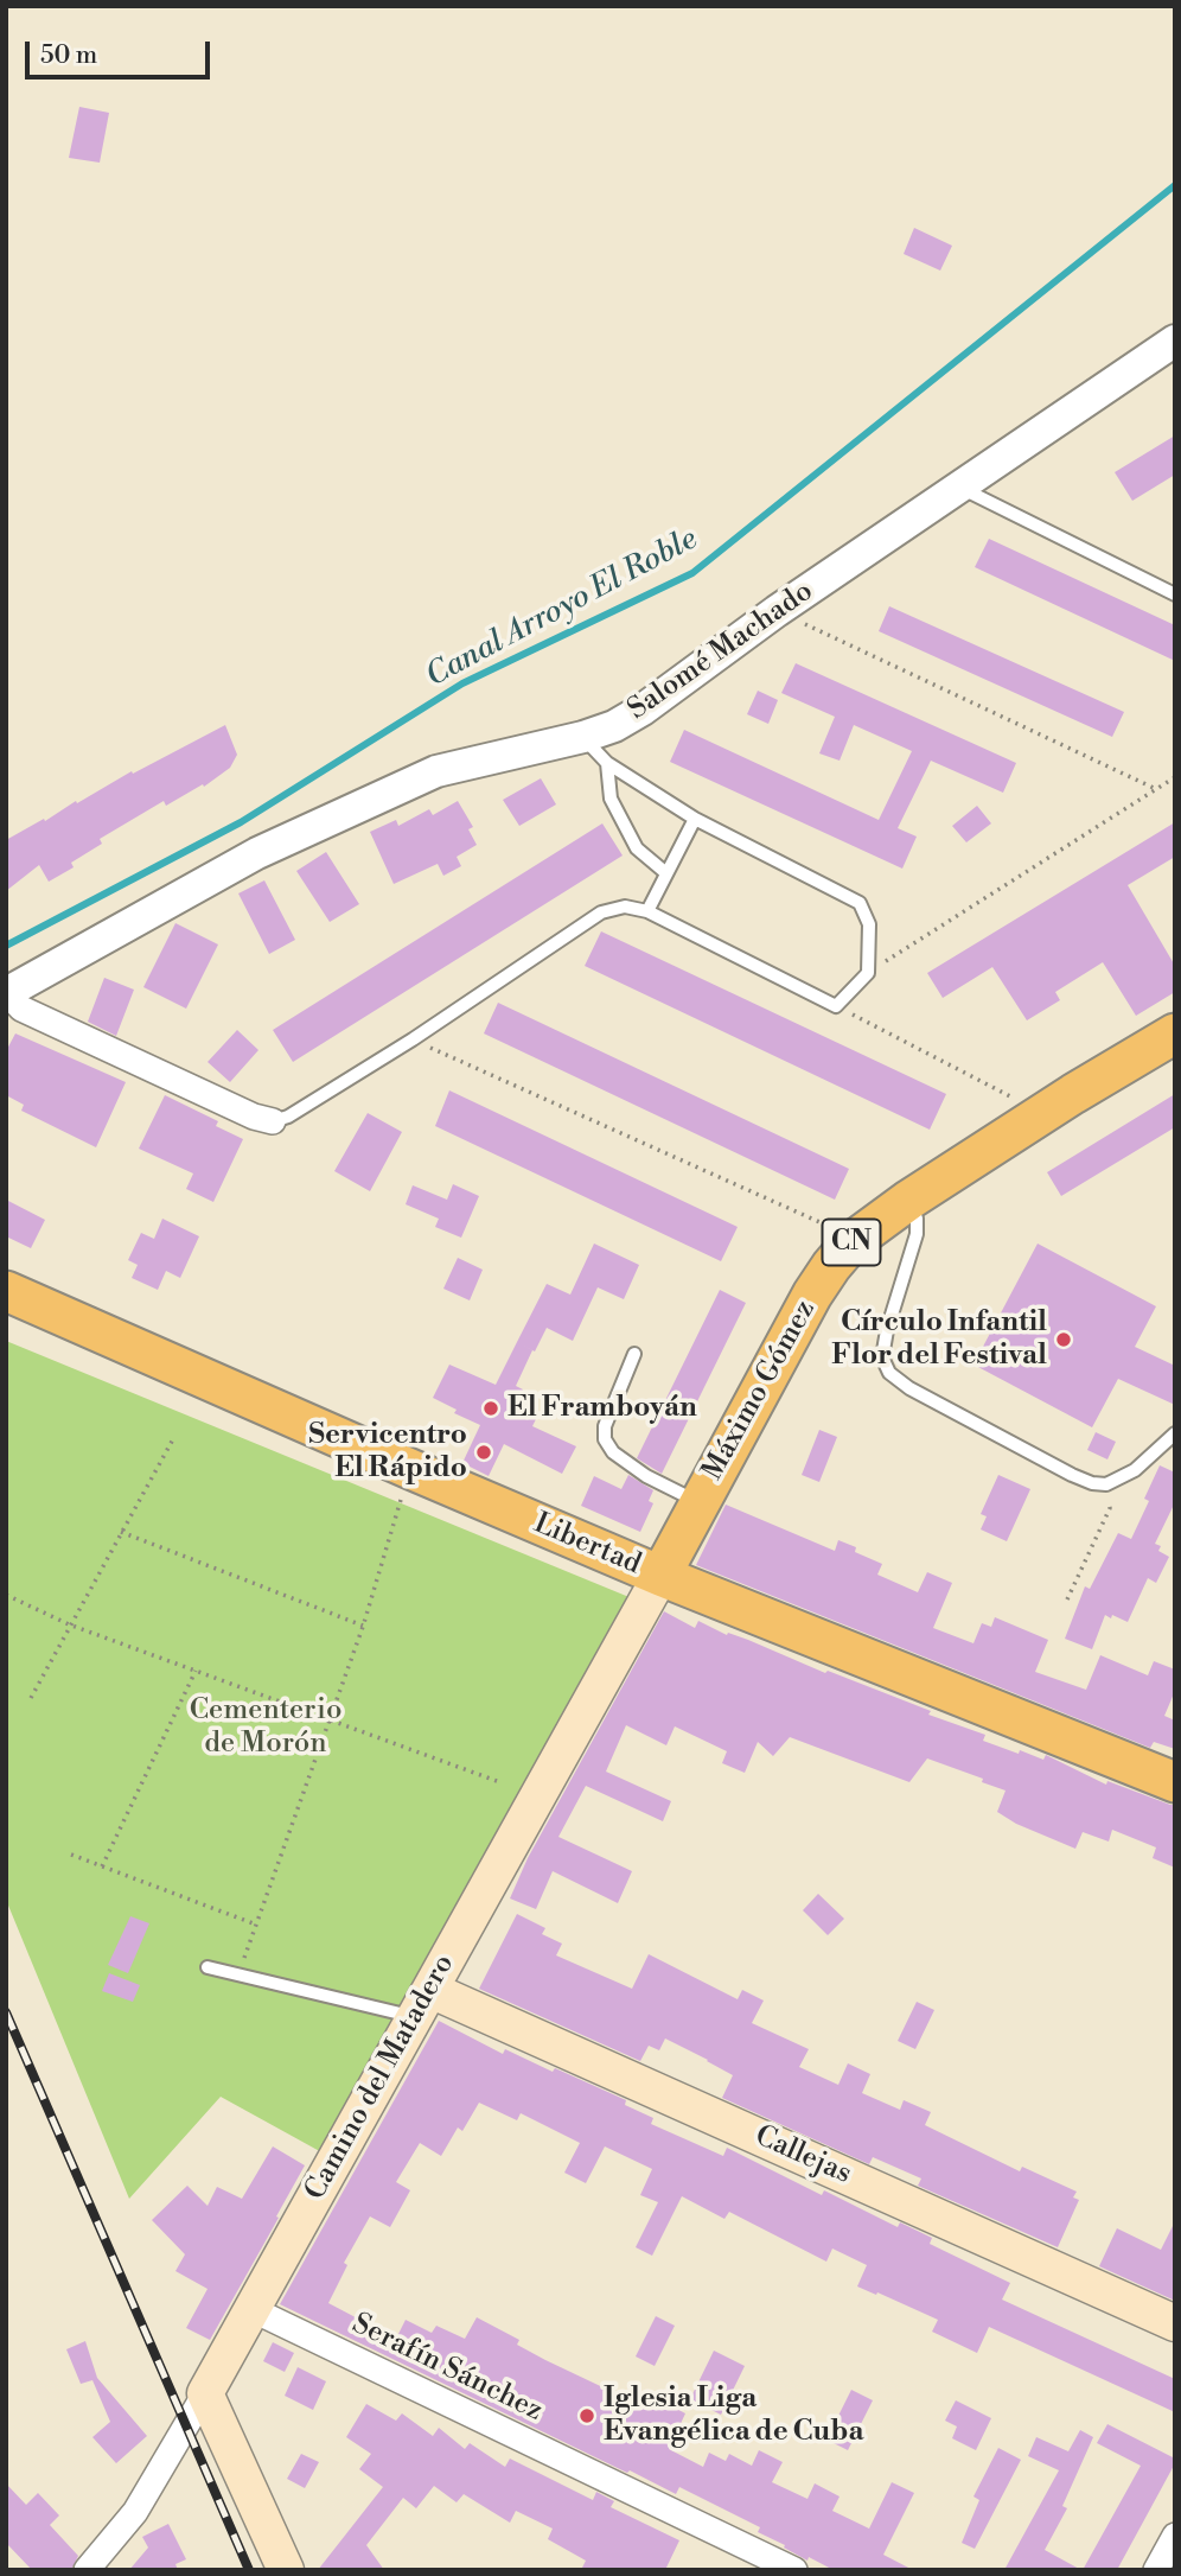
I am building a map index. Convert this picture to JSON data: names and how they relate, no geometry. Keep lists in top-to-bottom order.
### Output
{
  "streets": {
    "main road": [
      "CN",
      "Máximo Gómez",
      "Libertad",
      "Camino del Matadero",
      "Callejas"
    ],
    "street": ["Salomé Machado", "Serafín Sánchez"]
  },
  "crossings": [
    ["Máximo Gómez", "Libertad"],
    ["Máximo Gómez", "Camino del Matadero"],
    ["Libertad", "Camino del Matadero"],
    ["Camino del Matadero", "Callejas"],
    ["Camino del Matadero", "Serafín Sánchez"]
  ],
  "water": ["Canal Arroyo El Roble"],
  "parks": ["Cementerio de Morón"],
  "places": [
    "Círculo Infantil Flor del Festival",
    "El Framboyán",
    "Servicentro El Rápido",
    "Iglesia Liga Evangélica de Cuba"
  ],
  "scale_bar": "50 m"
}
